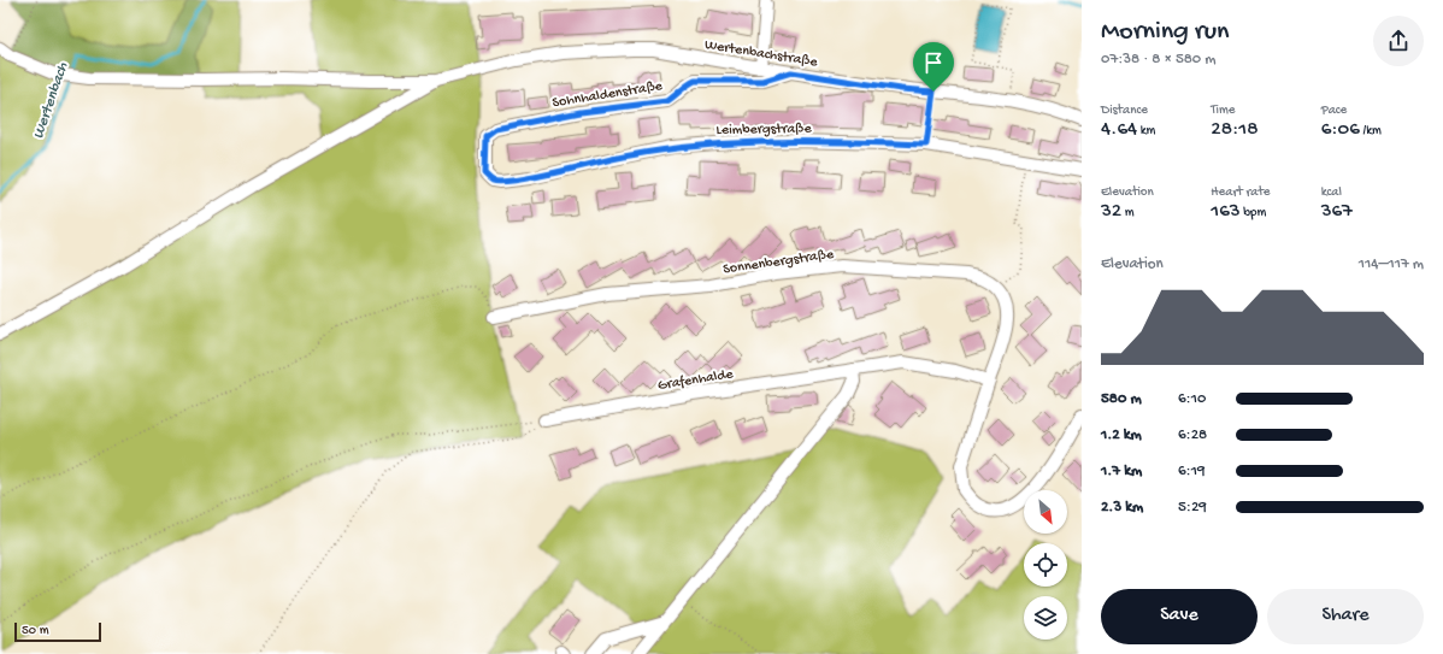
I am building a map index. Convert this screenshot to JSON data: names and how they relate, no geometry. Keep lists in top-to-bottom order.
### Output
{
  "streets": {
    "street": [
      "Wertenbachstraße",
      "Sohnhaldenstraße",
      "Leimbergstraße",
      "Sonnenbergstraße",
      "Grafenhalde"
    ]
  },
  "crossings": [
    ["Wertenbachstraße", "Sohnhaldenstraße"],
    ["Sohnhaldenstraße", "Leimbergstraße"]
  ],
  "water": ["Wertenbach"],
  "scale_bar": "50 m",
  "north": "bottom right",
  "page": {
    "heading": ["Morning run", "07:38 · 8 × 580 m"],
    "stats": [
      ["Distance", "4.64 km"],
      ["Time", "28:18"],
      ["Pace", "6:06 /km"],
      ["Elevation", "32 m"],
      ["Heart rate", "163 bpm"],
      ["kcal", "367"]
    ],
    "chart": ["Elevation", "114–117 m"],
    "list": [
      {
        "name": "580 m",
        "note": "6:10"
      },
      {
        "name": "1.2 km",
        "note": "6:28"
      },
      {
        "name": "1.7 km",
        "note": "6:19"
      },
      {
        "name": "2.3 km",
        "note": "5:29"
      }
    ],
    "buttons": ["Save", "Share"],
    "scale": "50 m"
  }
}
